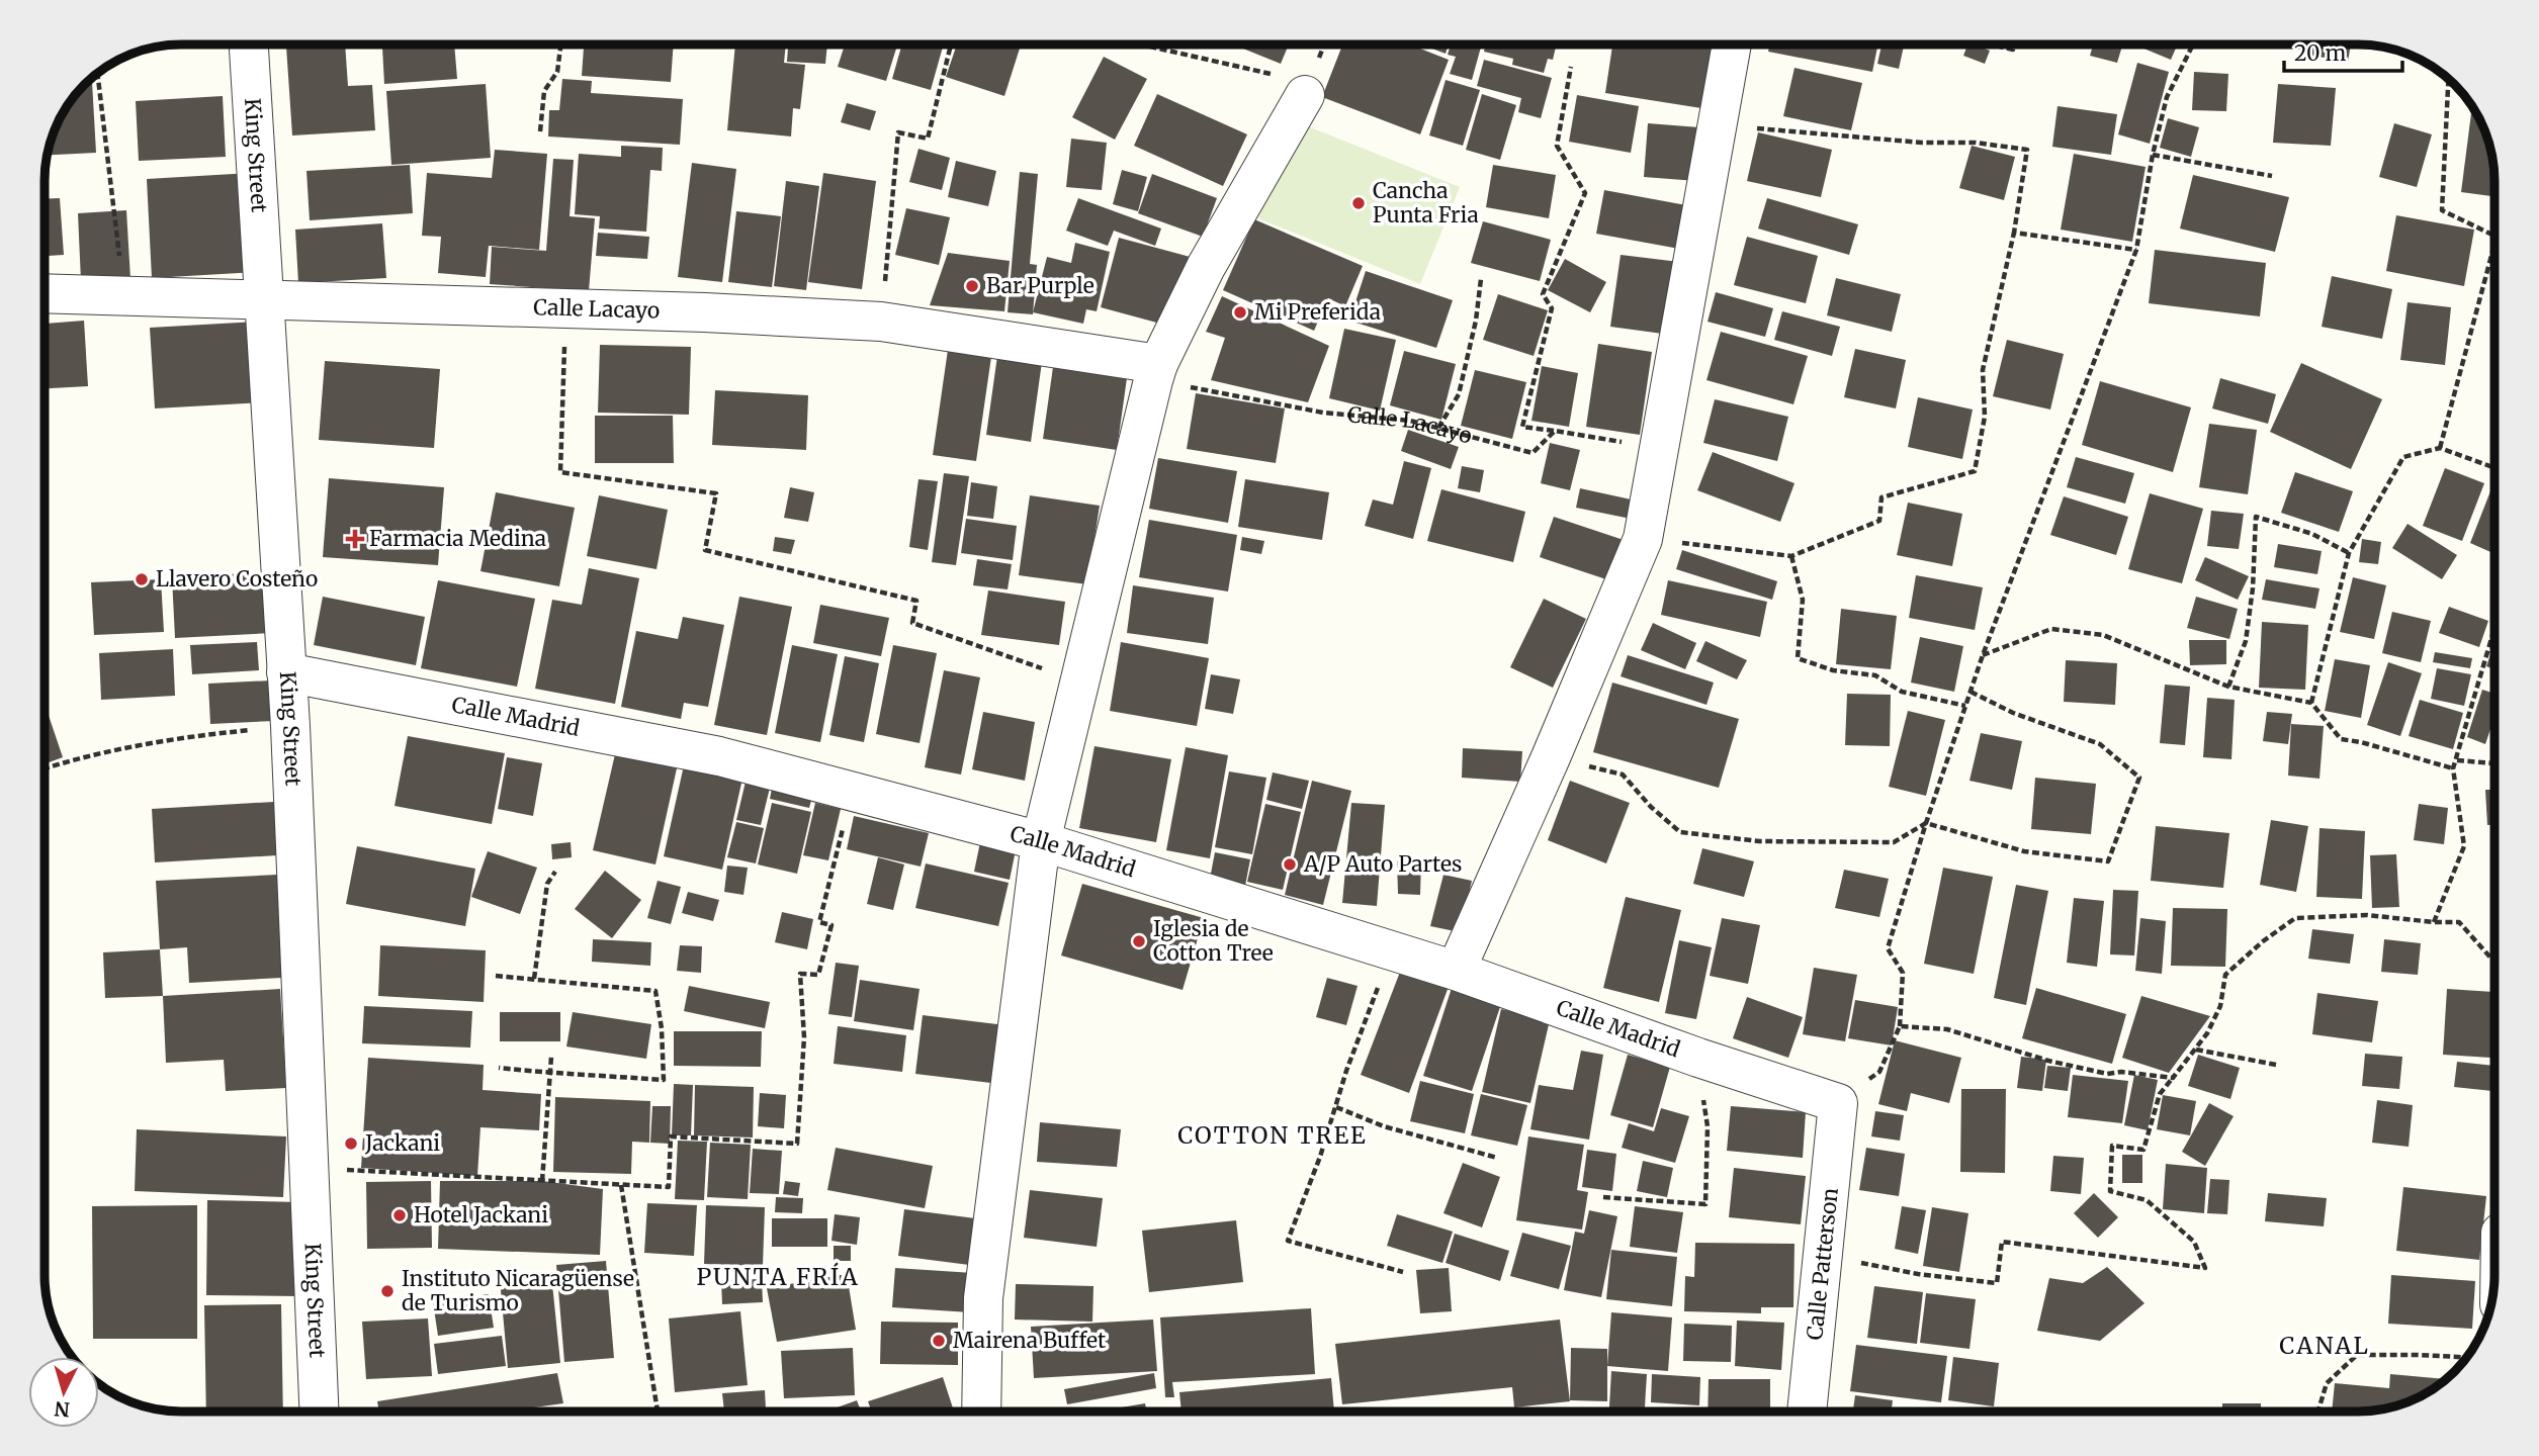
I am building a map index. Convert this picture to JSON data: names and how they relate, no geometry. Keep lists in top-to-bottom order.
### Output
{
  "streets": {
    "street": [
      "King Street",
      "Calle Lacayo",
      "Calle Madrid",
      "Calle Patterson"
    ]
  },
  "crossings": [
    ["King Street", "Calle Lacayo"],
    ["King Street", "Calle Madrid"],
    ["Calle Madrid", "Calle Patterson"]
  ],
  "districts": ["COTTON TREE", "PUNTA FRÍA", "CANAL"],
  "places": {
    "other": [
      "Cancha Punta Fria",
      "Bar Purple",
      "Mi Preferida",
      "Llavero Costeño",
      "A/P Auto Partes",
      "Iglesia de Cotton Tree",
      "Jackani",
      "Hotel Jackani",
      "Instituto Nicaragüense de Turismo",
      "Mairena Buffet"
    ],
    "health": ["Farmacia Medina"]
  },
  "scale_bar": "20 m",
  "north": "bottom"
}
